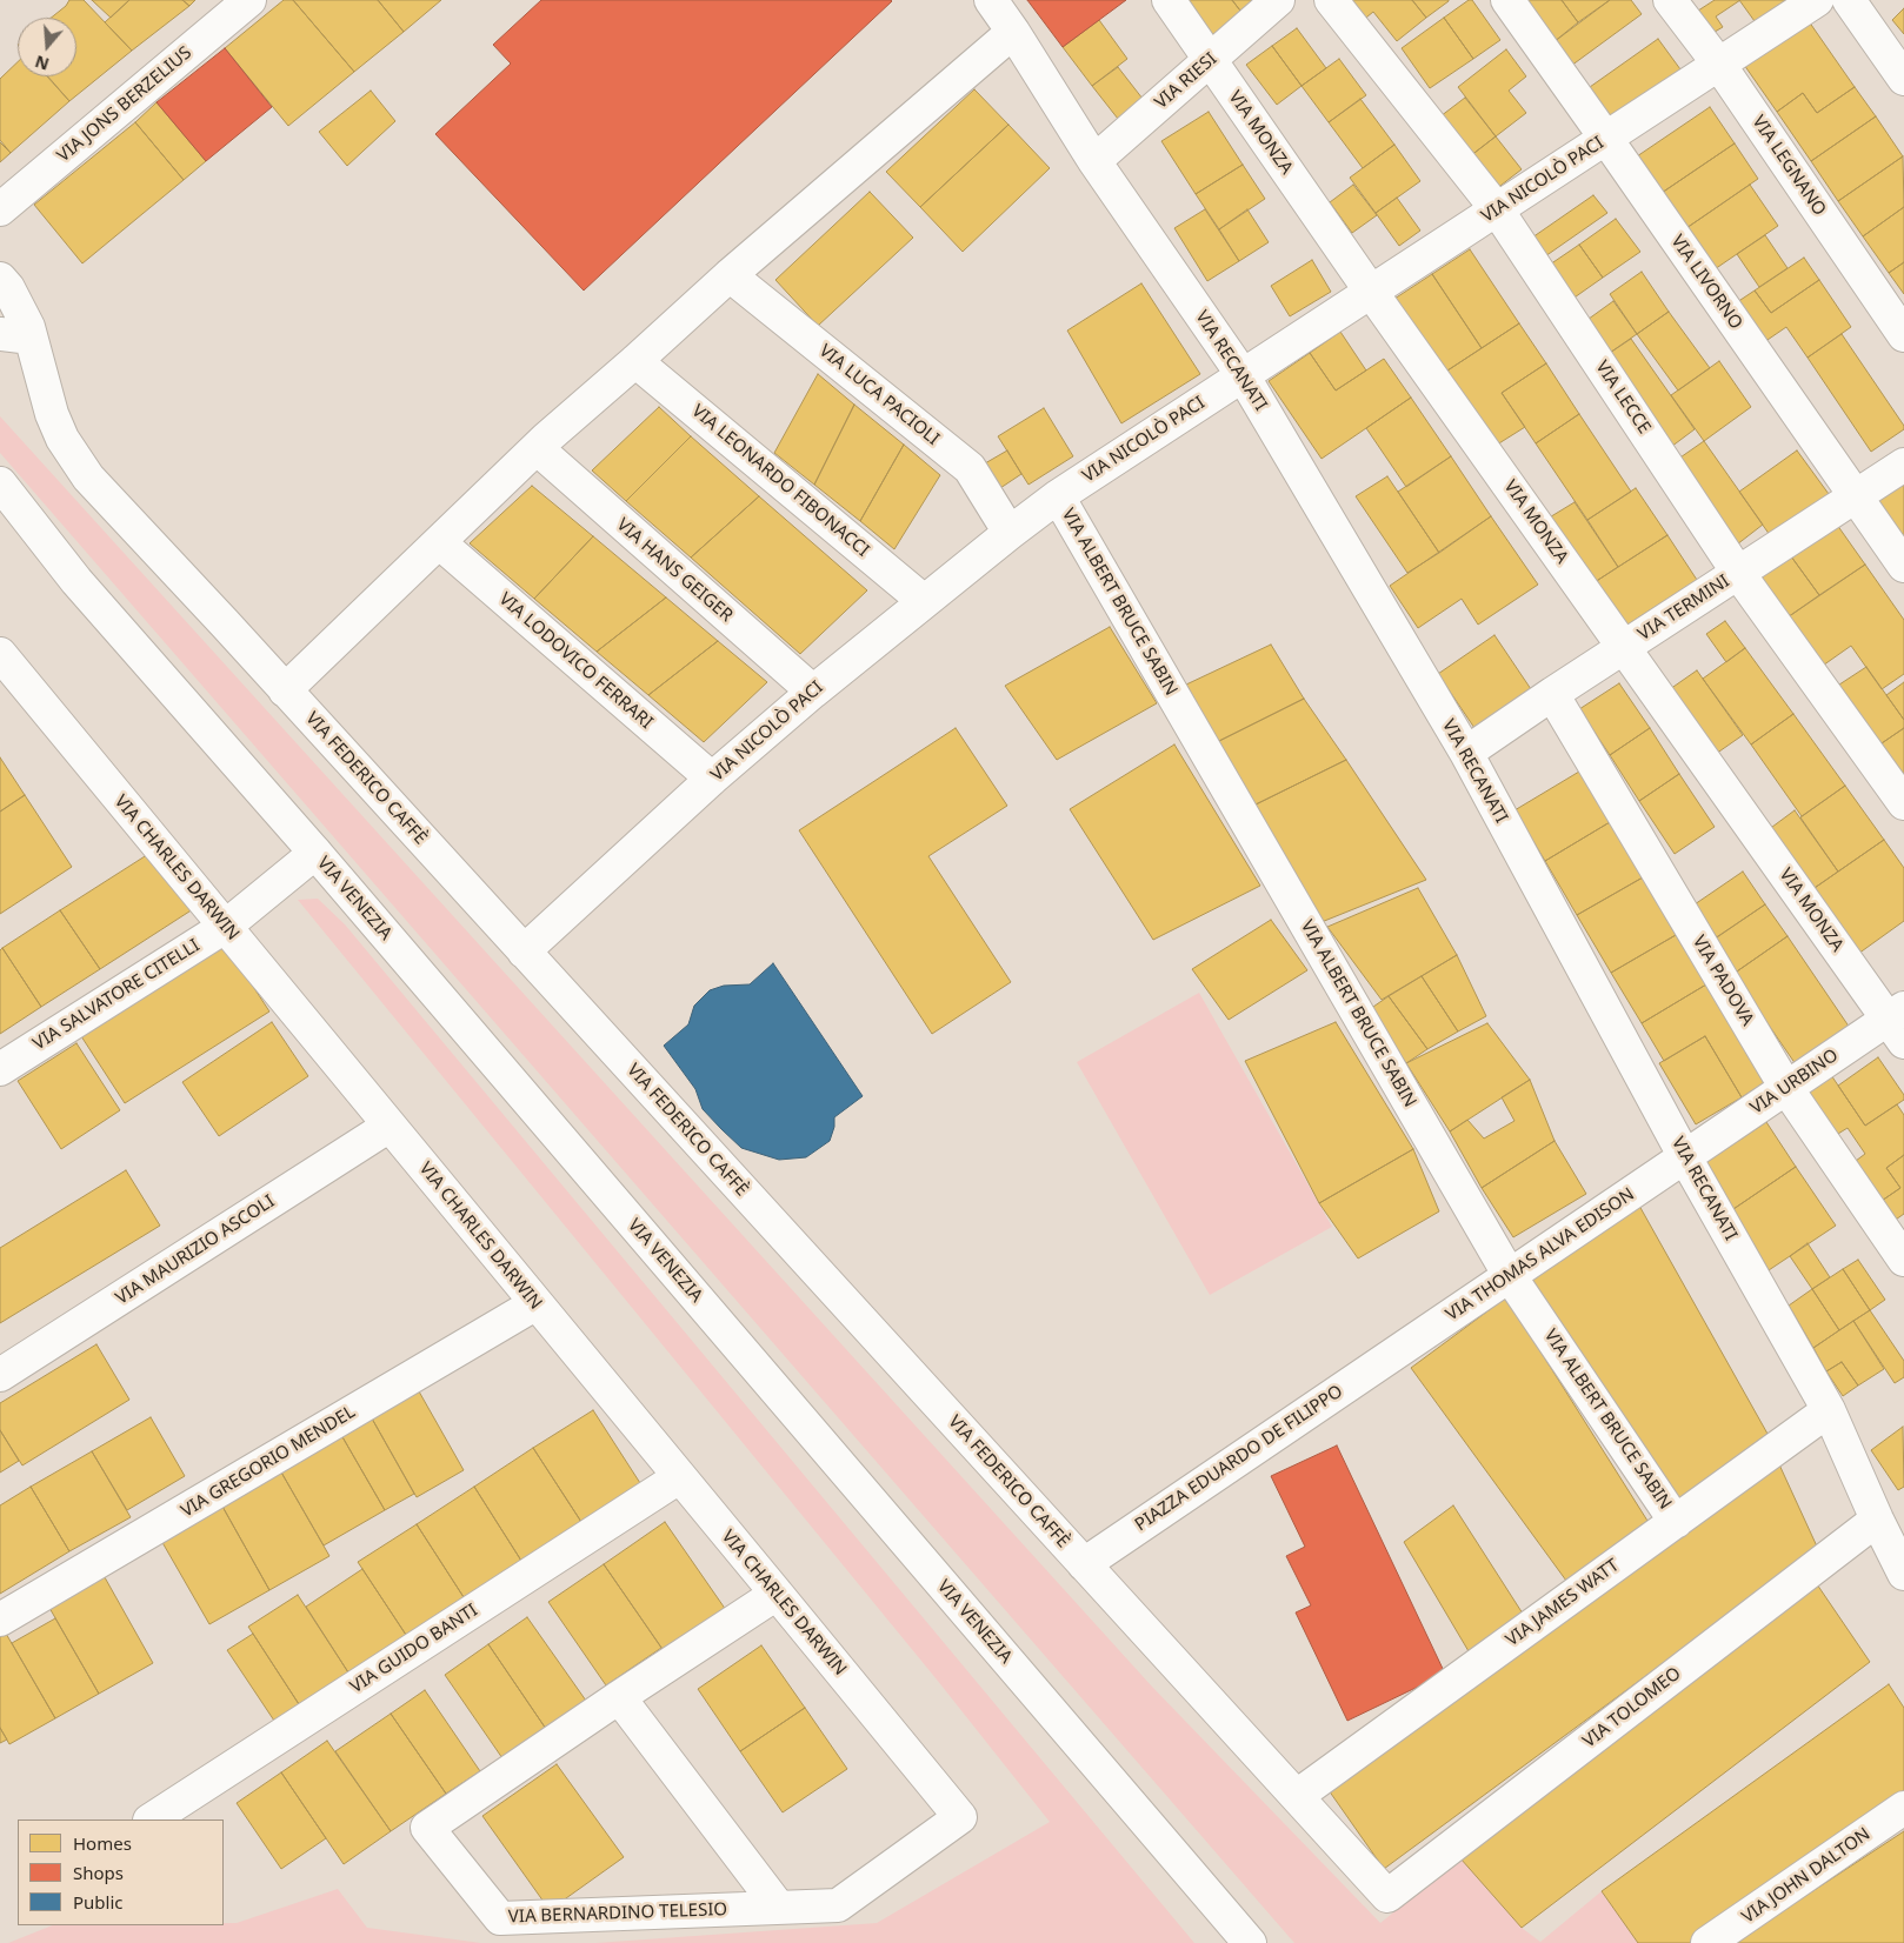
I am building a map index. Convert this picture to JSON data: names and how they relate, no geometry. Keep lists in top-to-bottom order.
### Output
{
  "streets": {
    "street": [
      "VIA RIESI",
      "VIA JONS BERZELIUS",
      "VIA MONZA",
      "VIA LEGNANO",
      "VIA NICOLÒ PACI",
      "VIA LIVORNO",
      "VIA RECANATI",
      "VIA LUCA PACIOLI",
      "VIA LECCE",
      "VIA LEONARDO FIBONACCI",
      "VIA HANS GEIGER",
      "VIA ALBERT BRUCE SABIN",
      "VIA TERMINI",
      "VIA LODOVICO FERRARI",
      "VIA FEDERICO CAFFÈ",
      "VIA CHARLES DARWIN",
      "VIA VENEZIA",
      "VIA PADOVA",
      "VIA SALVATORE CITELLI",
      "VIA URBINO",
      "VIA MAURIZIO ASCOLI",
      "VIA THOMAS ALVA EDISON",
      "PIAZZA EDUARDO DE FILIPPO",
      "VIA GREGORIO MENDEL",
      "VIA JAMES WATT",
      "VIA GUIDO BANTI",
      "VIA TOLOMEO",
      "VIA JOHN DALTON",
      "VIA BERNARDINO TELESIO"
    ]
  },
  "crossings": [
    ["VIA RIESI", "VIA MONZA"],
    ["VIA RIESI", "VIA RECANATI"],
    ["VIA MONZA", "VIA NICOLÒ PACI"],
    ["VIA MONZA", "VIA TERMINI"],
    ["VIA MONZA", "VIA URBINO"],
    ["VIA LEGNANO", "VIA NICOLÒ PACI"],
    ["VIA NICOLÒ PACI", "VIA LIVORNO"],
    ["VIA NICOLÒ PACI", "VIA RECANATI"],
    ["VIA NICOLÒ PACI", "VIA LUCA PACIOLI"],
    ["VIA NICOLÒ PACI", "VIA LECCE"],
    ["VIA NICOLÒ PACI", "VIA LEONARDO FIBONACCI"],
    ["VIA NICOLÒ PACI", "VIA HANS GEIGER"],
    ["VIA NICOLÒ PACI", "VIA ALBERT BRUCE SABIN"],
    ["VIA NICOLÒ PACI", "VIA LODOVICO FERRARI"],
    ["VIA NICOLÒ PACI", "VIA FEDERICO CAFFÈ"],
    ["VIA LIVORNO", "VIA TERMINI"],
    ["VIA RECANATI", "VIA TERMINI"],
    ["VIA RECANATI", "VIA URBINO"],
    ["VIA RECANATI", "VIA THOMAS ALVA EDISON"],
    ["VIA RECANATI", "VIA JAMES WATT"],
    ["VIA RECANATI", "VIA TOLOMEO"],
    ["VIA LECCE", "VIA TERMINI"],
    ["VIA ALBERT BRUCE SABIN", "VIA THOMAS ALVA EDISON"],
    ["VIA ALBERT BRUCE SABIN", "VIA JAMES WATT"],
    ["VIA TERMINI", "VIA PADOVA"],
    ["VIA FEDERICO CAFFÈ", "PIAZZA EDUARDO DE FILIPPO"],
    ["VIA FEDERICO CAFFÈ", "VIA JAMES WATT"],
    ["VIA FEDERICO CAFFÈ", "VIA TOLOMEO"],
    ["VIA CHARLES DARWIN", "VIA SALVATORE CITELLI"],
    ["VIA CHARLES DARWIN", "VIA MAURIZIO ASCOLI"],
    ["VIA CHARLES DARWIN", "VIA GREGORIO MENDEL"],
    ["VIA CHARLES DARWIN", "VIA GUIDO BANTI"],
    ["VIA CHARLES DARWIN", "VIA BERNARDINO TELESIO"],
    ["VIA VENEZIA", "VIA SALVATORE CITELLI"],
    ["VIA PADOVA", "VIA URBINO"],
    ["VIA URBINO", "VIA THOMAS ALVA EDISON"],
    ["VIA THOMAS ALVA EDISON", "PIAZZA EDUARDO DE FILIPPO"]
  ],
  "legend": ["Homes", "Shops", "Public"],
  "north": "bottom"
}
